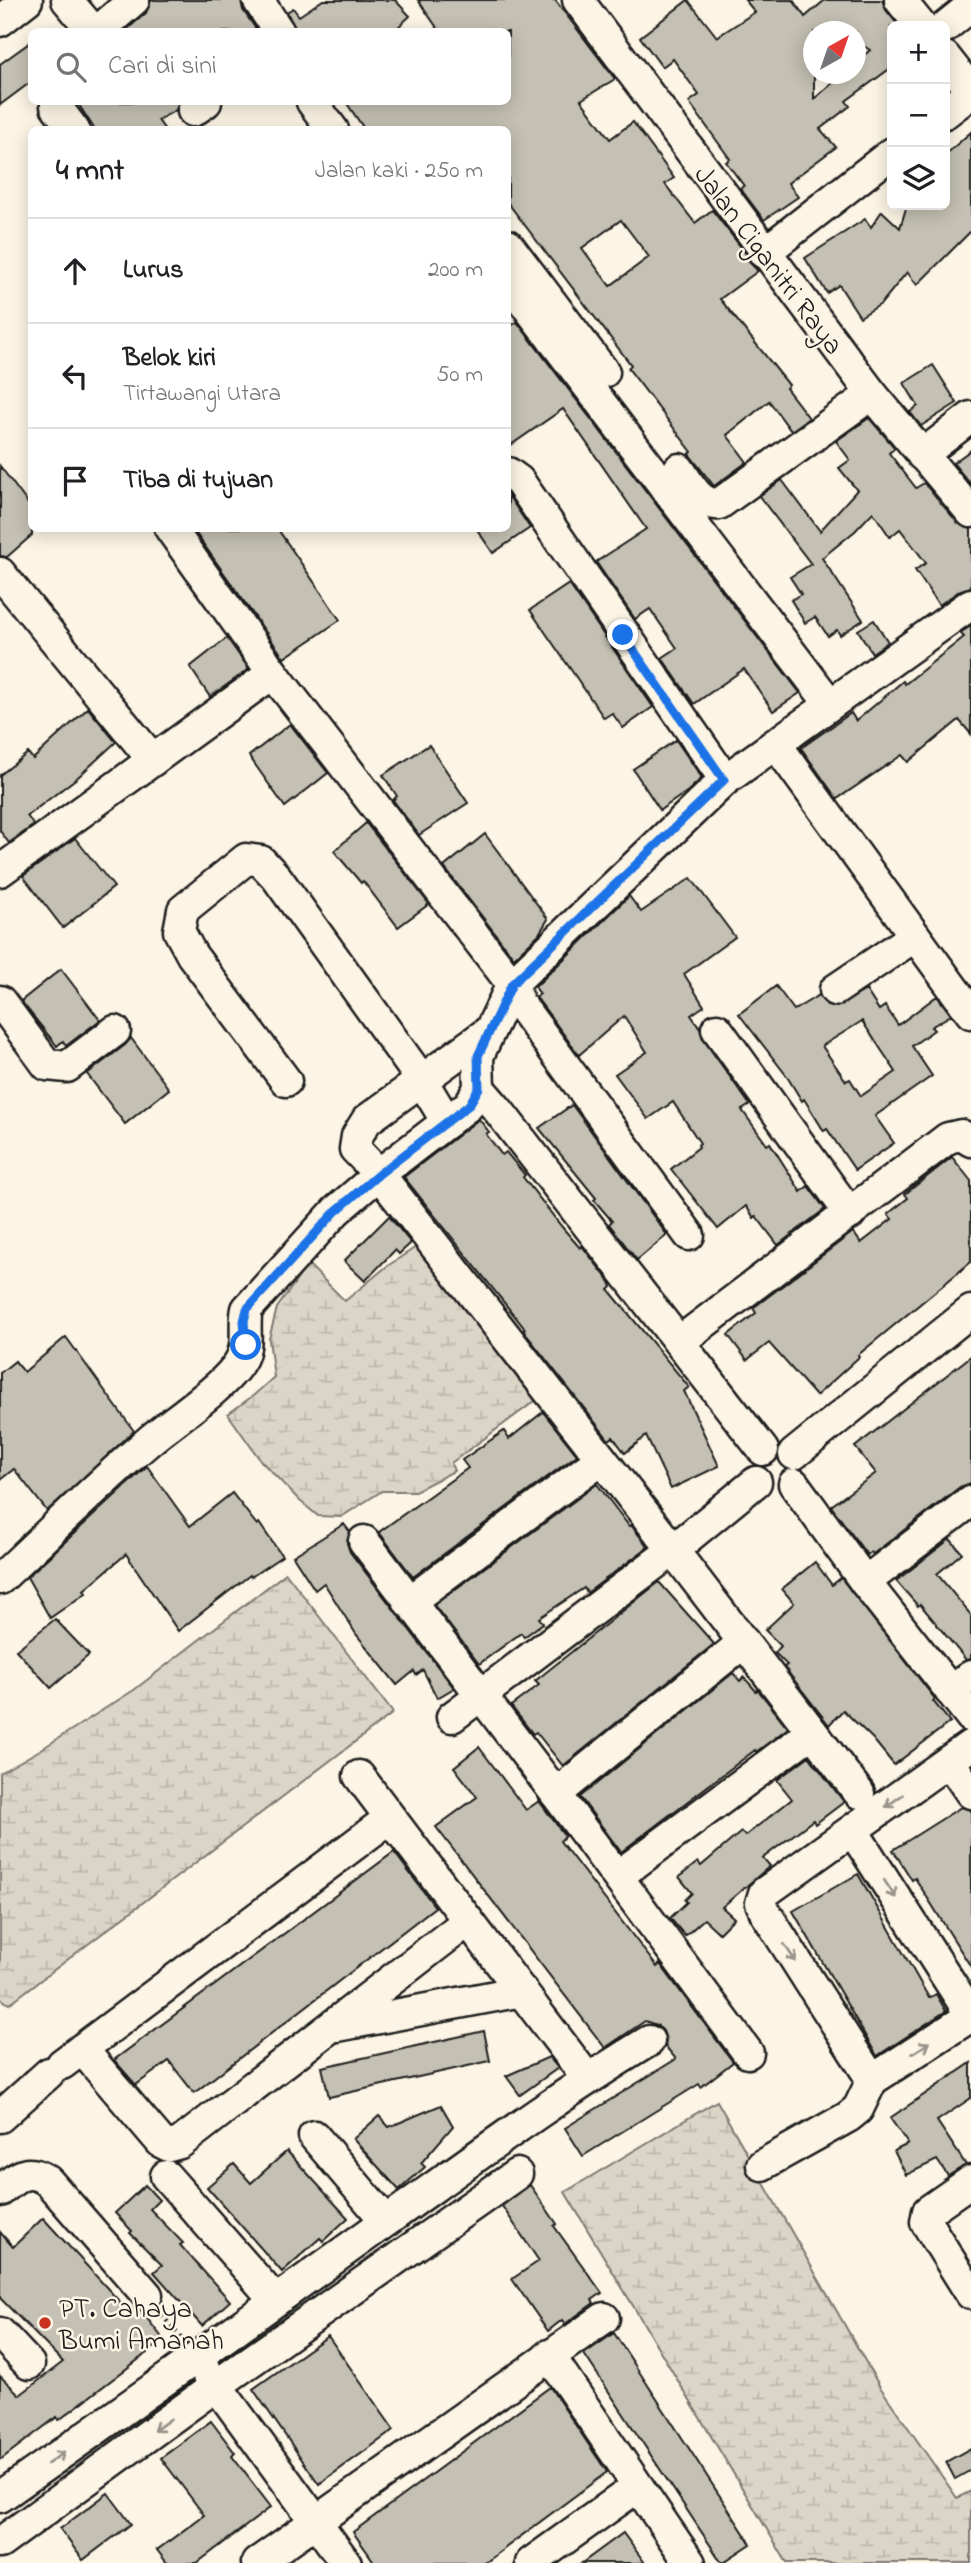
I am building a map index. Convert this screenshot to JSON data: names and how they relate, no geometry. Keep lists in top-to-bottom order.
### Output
{
  "streets": {
    "street": ["Jalan Ciganitri Raya"]
  },
  "places": ["PT. Cahaya Bumi Amanah"],
  "north": "top right",
  "page": {
    "map_buttons": ["+", "−"],
    "search": "Cari di sini",
    "heading": ["4 mnt", "Jalan kaki · 250 m"],
    "list": [
      ["Lurus", "200 m"],
      ["Belok kiri", "Tirtawangi Utara", "50 m"],
      "Tiba di tujuan"
    ]
  }
}
